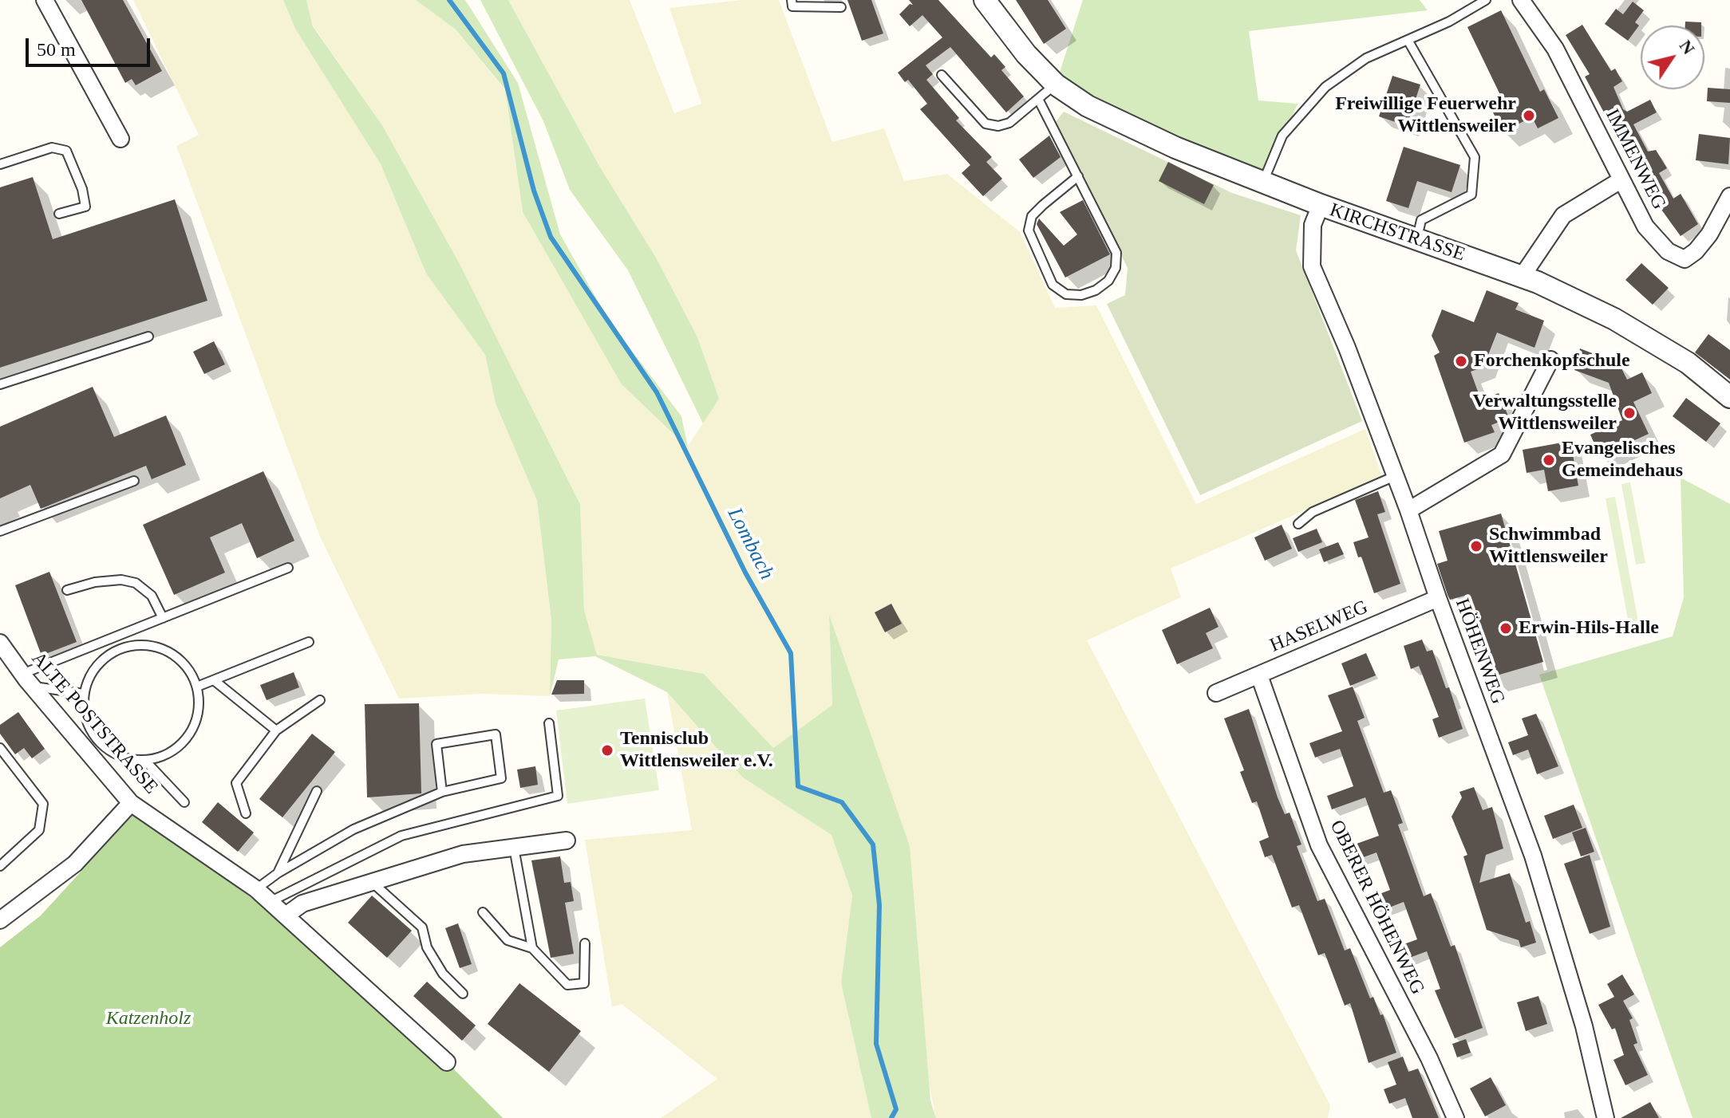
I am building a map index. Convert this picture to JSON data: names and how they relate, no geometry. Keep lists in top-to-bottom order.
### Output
{
  "streets": {
    "street": [
      "IMMENWEG",
      "KIRCHSTRASSE",
      "HASELWEG",
      "HÖHENWEG",
      "ALTE POSTSTRASSE",
      "OBERER HÖHENWEG"
    ]
  },
  "crossings": [
    ["KIRCHSTRASSE", "HÖHENWEG"],
    ["HASELWEG", "HÖHENWEG"],
    ["HASELWEG", "OBERER HÖHENWEG"]
  ],
  "water": ["Lombach"],
  "parks": ["Katzenholz"],
  "places": [
    "Freiwillige Feuerwehr Wittlensweiler",
    "Forchenkopfschule",
    "Verwaltungsstelle Wittlensweiler",
    "Evangelisches Gemeindehaus",
    "Schwimmbad Wittlensweiler",
    "Erwin-Hils-Halle",
    "Tennisclub Wittlensweiler e.V."
  ],
  "scale_bar": "50 m",
  "north": "top right"
}
